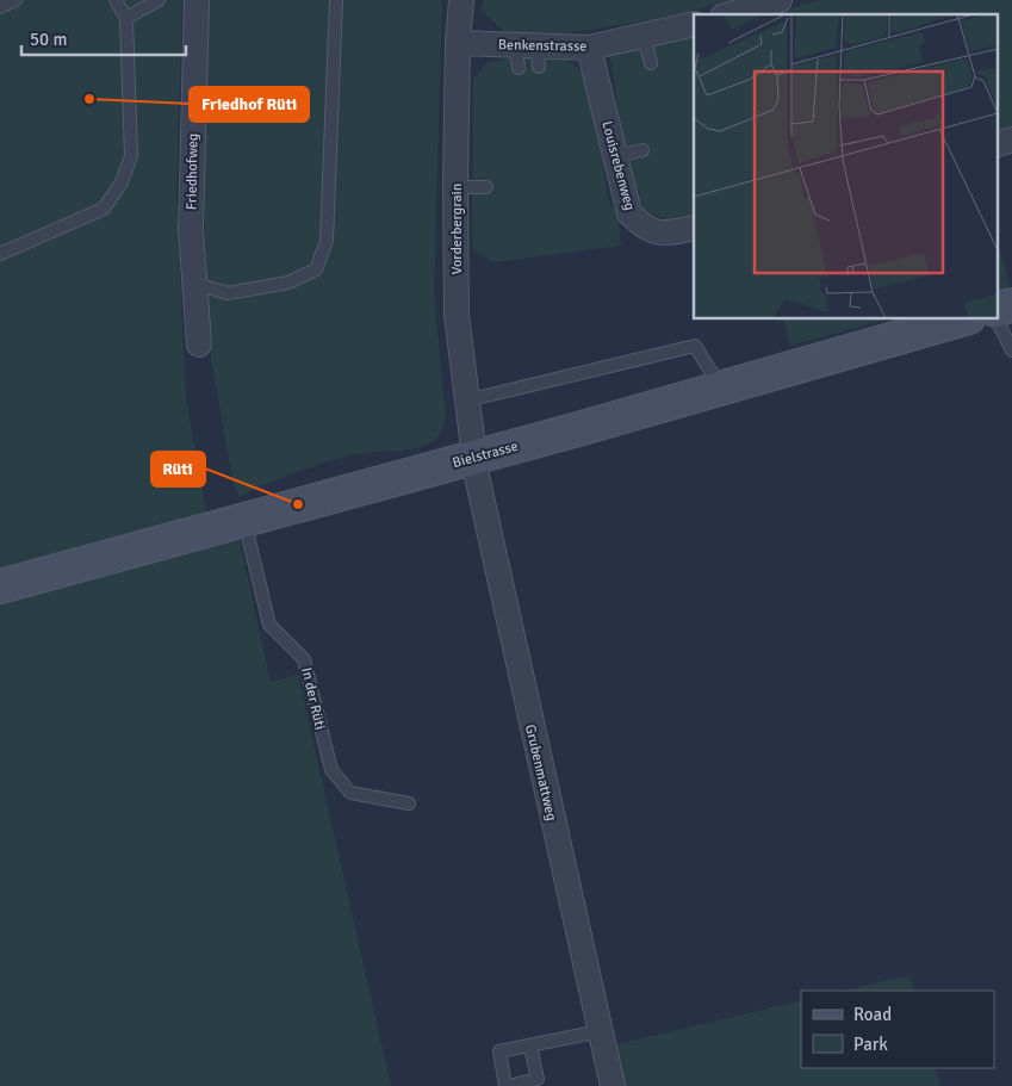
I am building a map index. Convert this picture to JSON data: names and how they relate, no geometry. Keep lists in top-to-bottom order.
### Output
{
  "streets": {
    "main road": ["Bielstrasse"],
    "street": [
      "Benkenstrasse",
      "Louisrebenweg",
      "Friedhofweg",
      "Vorderbergrain",
      "Grubenmattweg"
    ],
    "lane": ["In der Rüti"]
  },
  "crossings": [
    ["Benkenstrasse", "Louisrebenweg"],
    ["Benkenstrasse", "Vorderbergrain"],
    ["Vorderbergrain", "Bielstrasse"],
    ["Vorderbergrain", "Grubenmattweg"],
    ["Bielstrasse", "In der Rüti"],
    ["Bielstrasse", "Grubenmattweg"]
  ],
  "places": ["Friedhof Rüti", "Rüti"],
  "legend": ["Road", "Park"],
  "scale_bar": "50 m"
}
